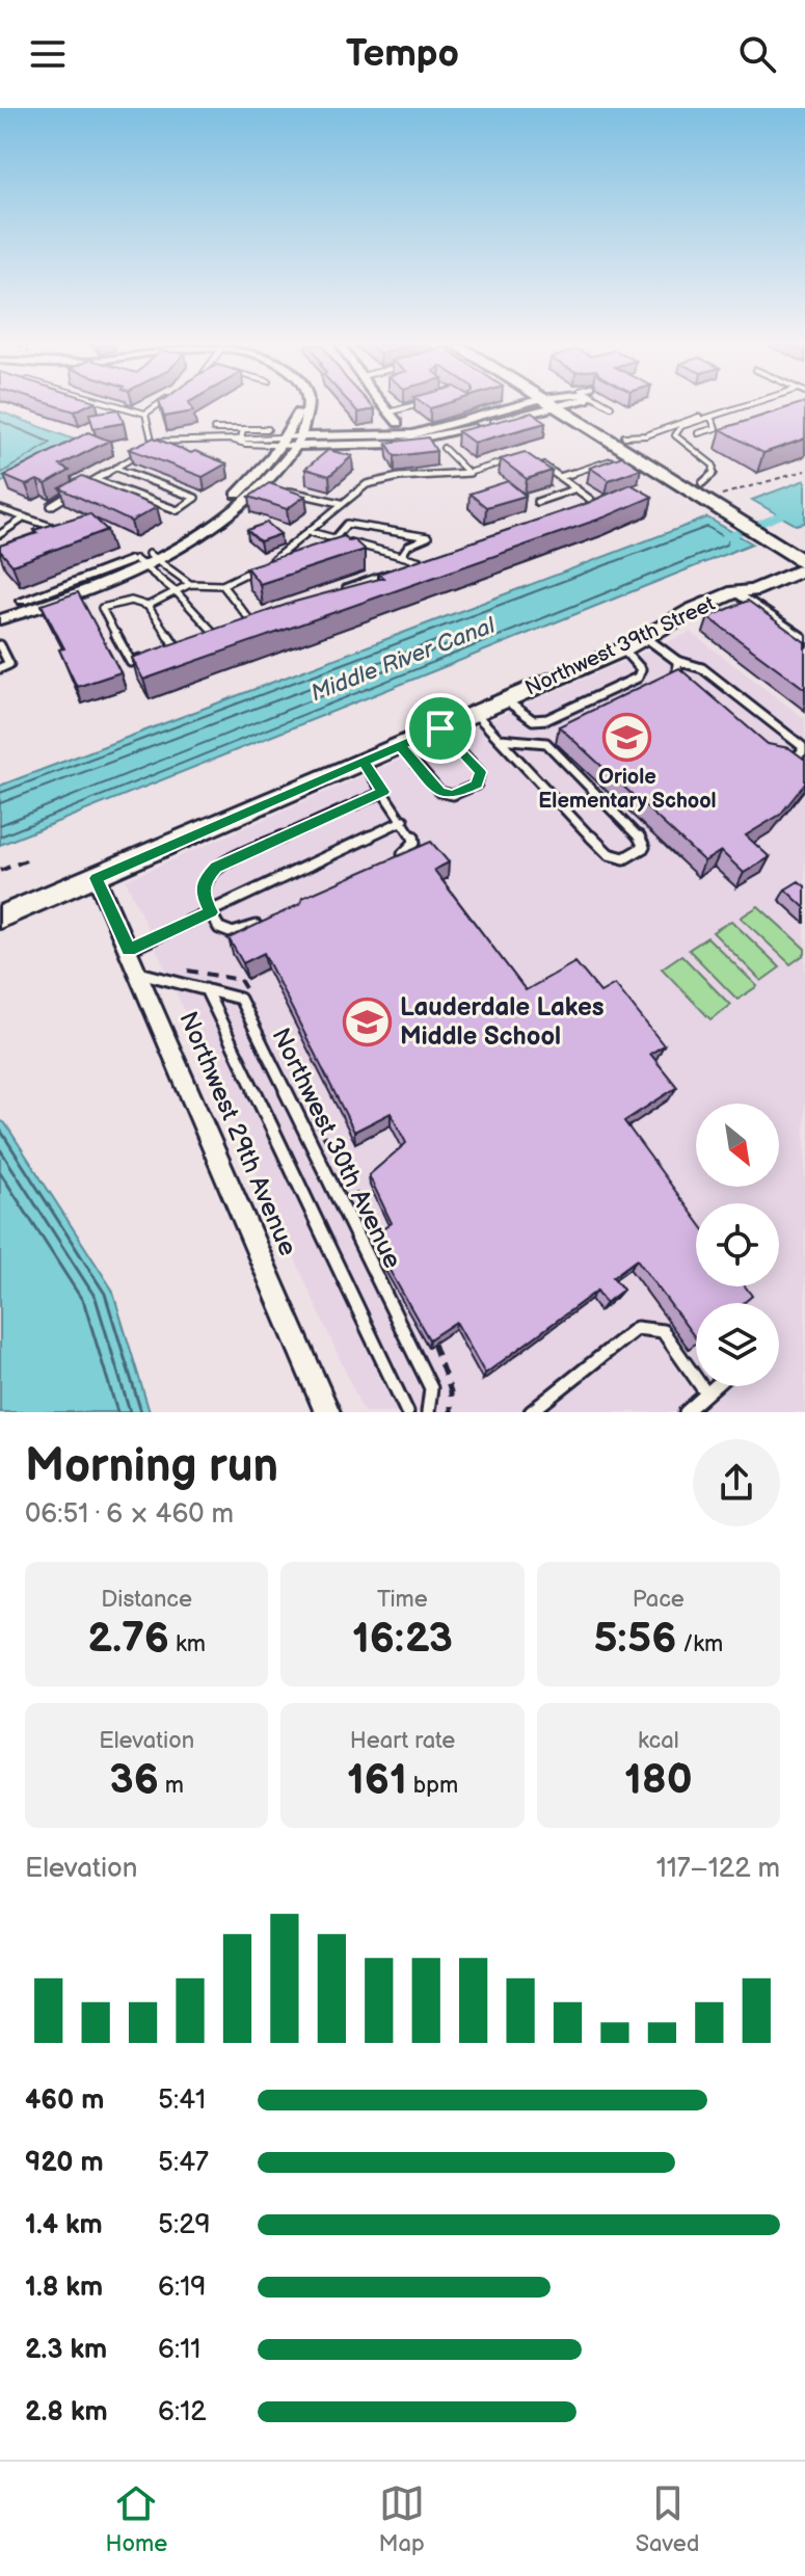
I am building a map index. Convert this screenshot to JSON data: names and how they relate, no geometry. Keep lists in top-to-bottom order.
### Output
{
  "streets": {
    "street": ["Northwest 39th Street", "Northwest 29th Avenue"],
    "lane": ["Northwest 30th Avenue"]
  },
  "crossings": [
    ["Northwest 39th Street", "Northwest 29th Avenue"],
    ["Northwest 29th Avenue", "Northwest 30th Avenue"]
  ],
  "water": ["Middle River Canal"],
  "places": {
    "school or university": ["Oriole Elementary School", "Lauderdale Lakes Middle School"]
  },
  "north": "bottom right",
  "page": {
    "header": "Tempo",
    "heading": ["Morning run", "06:51 · 6 × 460 m"],
    "stats": [
      ["Distance", "2.76 km"],
      ["Time", "16:23"],
      ["Pace", "5:56 /km"],
      ["Elevation", "36 m"],
      ["Heart rate", "161 bpm"],
      ["kcal", "180"]
    ],
    "chart": ["Elevation", "117–122 m"],
    "list": [
      {
        "name": "460 m",
        "note": "5:41"
      },
      {
        "name": "920 m",
        "note": "5:47"
      },
      {
        "name": "1.4 km",
        "note": "5:29"
      },
      {
        "name": "1.8 km",
        "note": "6:19"
      },
      {
        "name": "2.3 km",
        "note": "6:11"
      },
      {
        "name": "2.8 km",
        "note": "6:12"
      }
    ],
    "tabs": ["Home", "Map", "Saved"]
  }
}
